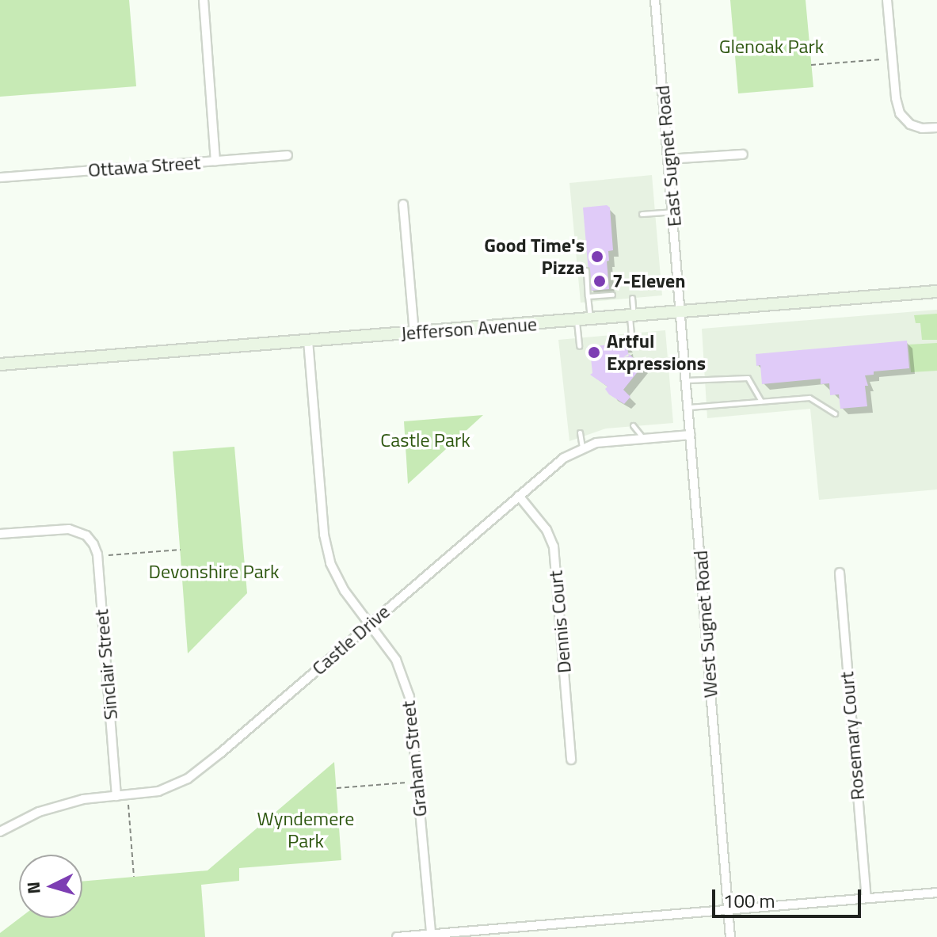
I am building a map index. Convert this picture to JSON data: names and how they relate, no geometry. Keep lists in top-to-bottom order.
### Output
{
  "streets": {
    "street": [
      "East Sugnet Road",
      "Ottawa Street",
      "Jefferson Avenue",
      "Dennis Court",
      "West Sugnet Road",
      "Castle Drive",
      "Sinclair Street",
      "Rosemary Court",
      "Graham Street"
    ]
  },
  "crossings": [
    ["East Sugnet Road", "Jefferson Avenue"],
    ["East Sugnet Road", "West Sugnet Road"],
    ["Jefferson Avenue", "West Sugnet Road"],
    ["Jefferson Avenue", "Graham Street"],
    ["Dennis Court", "Castle Drive"],
    ["West Sugnet Road", "Castle Drive"],
    ["Castle Drive", "Sinclair Street"],
    ["Castle Drive", "Graham Street"]
  ],
  "parks": [
    "Glenoak Park",
    "Castle Park",
    "Devonshire Park",
    "Wyndemere Park"
  ],
  "places": ["Good Time's Pizza", "7-Eleven", "Artful Expressions"],
  "scale_bar": "100 m",
  "north": "left"
}
